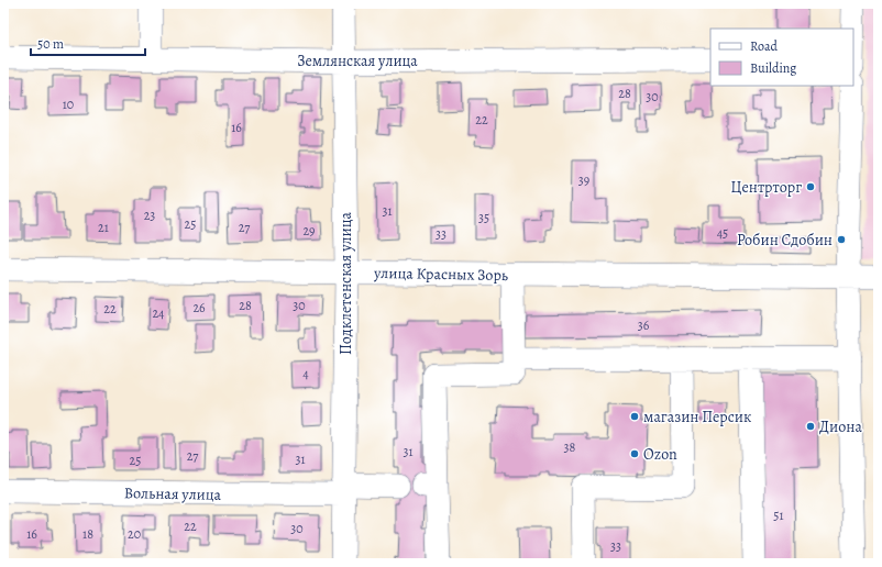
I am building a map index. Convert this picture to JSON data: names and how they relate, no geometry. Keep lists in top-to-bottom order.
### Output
{
  "streets": {
    "street": [
      "Землянская улица",
      "улица Красных Зорь",
      "Подклетенская улица",
      "Вольная улица"
    ]
  },
  "crossings": [
    ["Землянская улица", "Подклетенская улица"],
    ["улица Красных Зорь", "Подклетенская улица"],
    ["Подклетенская улица", "Вольная улица"]
  ],
  "places": [
    "Центрторг",
    "Робин Сдобин",
    "магазин Персик",
    "Диона",
    "Ozon"
  ],
  "house_numbers": [
    "28",
    "30",
    "10",
    "22",
    "16",
    "39",
    "31",
    "23",
    "35",
    "25",
    "21",
    "27",
    "29",
    "45",
    "33",
    "28",
    "30",
    "26",
    "22",
    "24",
    "36",
    "4",
    "38",
    "31",
    "27",
    "31",
    "25",
    "51",
    "22",
    "30",
    "16",
    "18",
    "20",
    "33"
  ],
  "legend": ["Road", "Building"],
  "scale_bar": "50 m"
}
